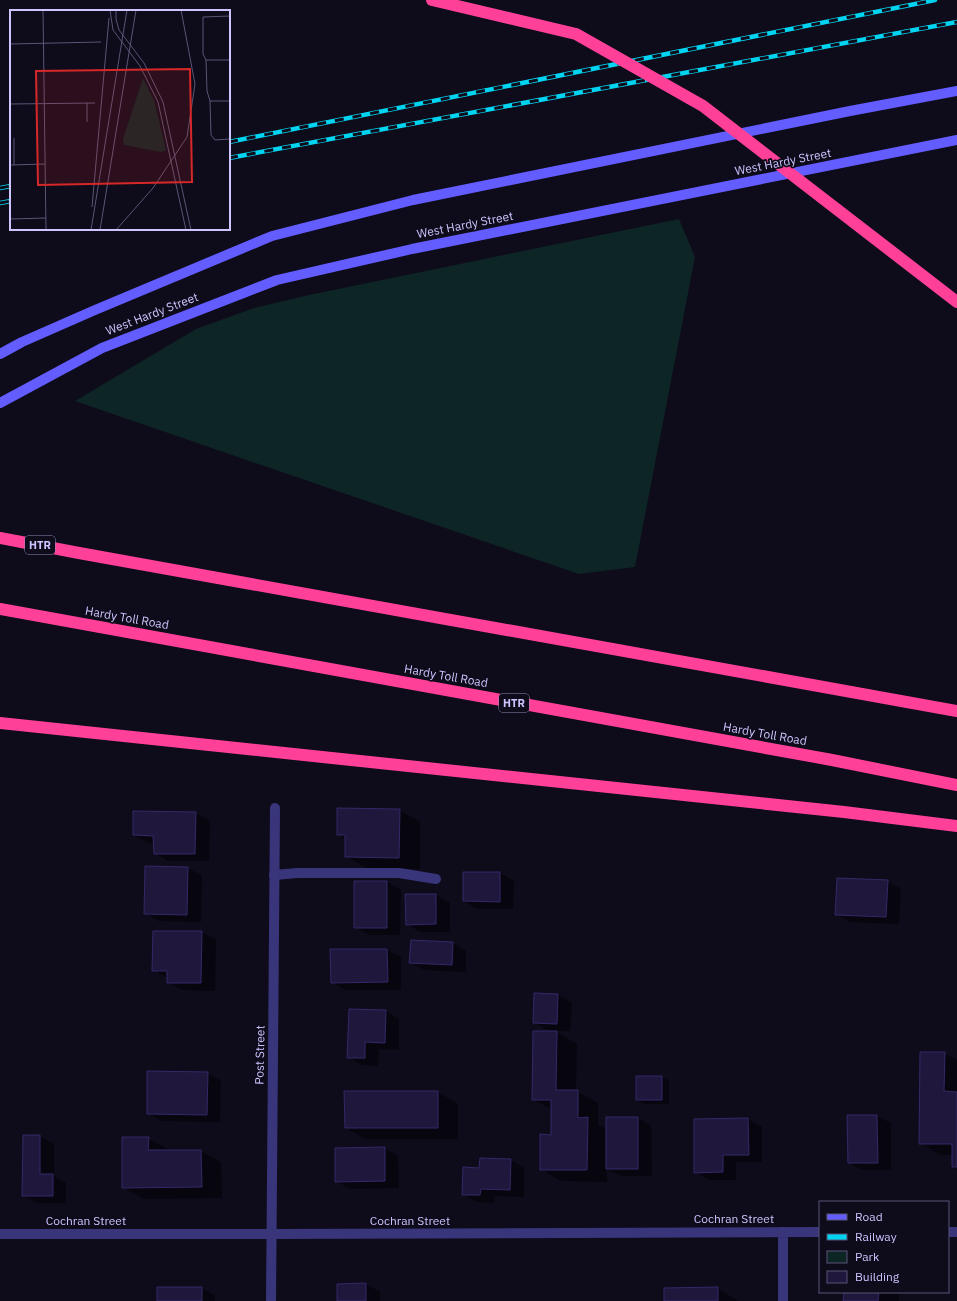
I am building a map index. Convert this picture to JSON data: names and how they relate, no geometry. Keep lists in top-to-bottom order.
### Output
{
  "streets": {
    "highway": ["HTR", "Hardy Toll Road"],
    "main road": ["West Hardy Street"],
    "street": ["Post Street", "Cochran Street"]
  },
  "crossings": [
    ["Post Street", "Cochran Street"]
  ],
  "legend": [
    "Road",
    "Railway",
    "Park",
    "Building"
  ]
}
